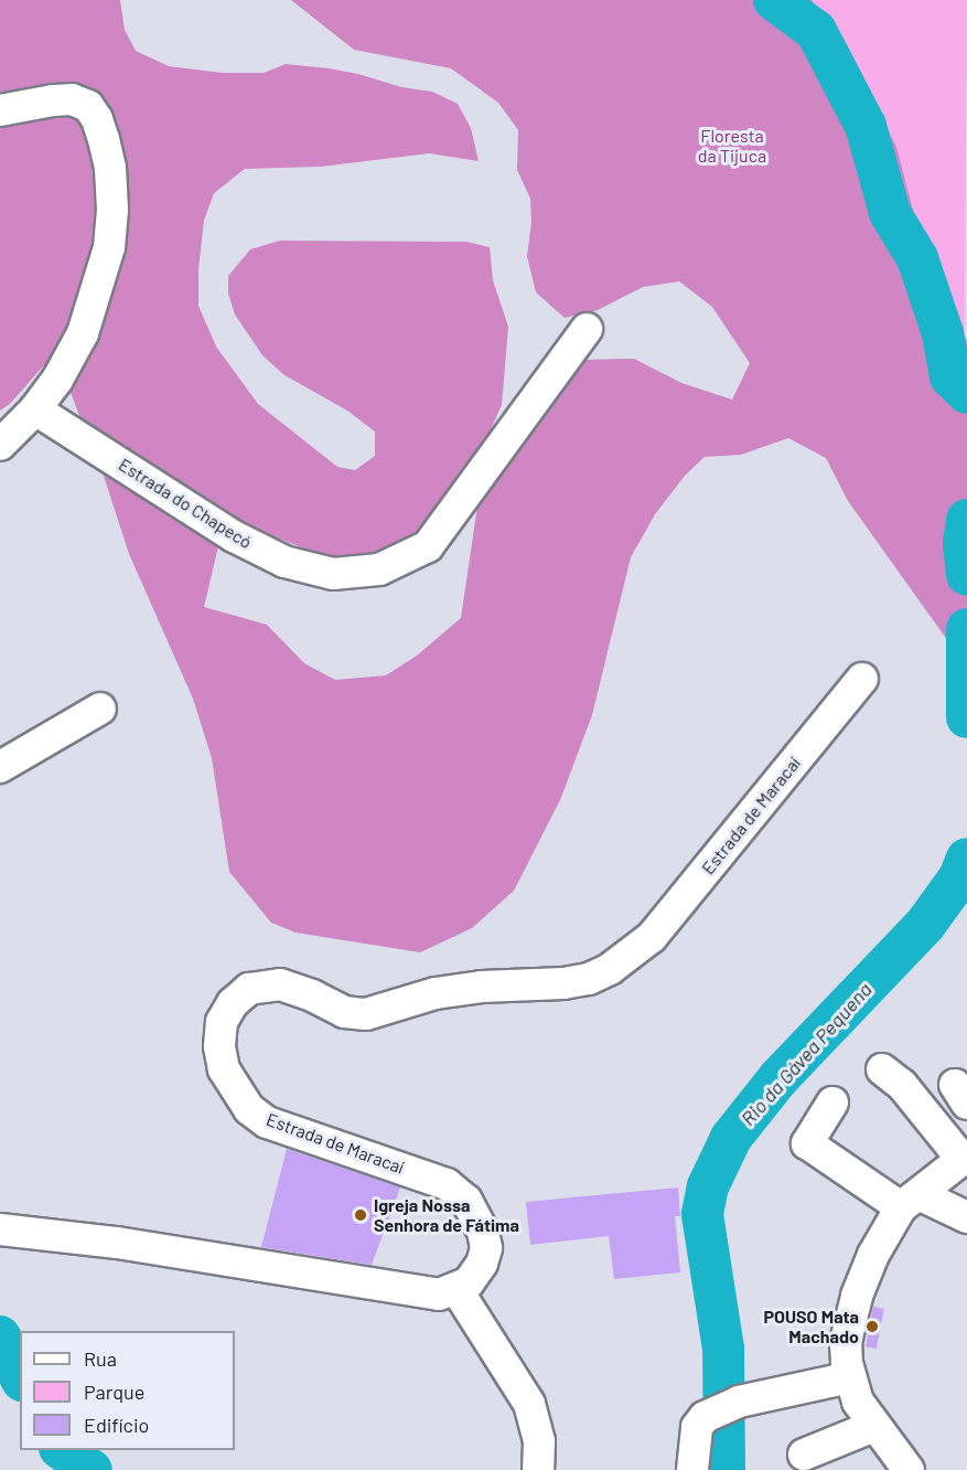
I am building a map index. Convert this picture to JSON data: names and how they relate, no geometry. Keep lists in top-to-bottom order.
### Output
{
  "streets": {
    "street": ["Estrada do Chapecó", "Estrada de Maracaí"]
  },
  "water": ["Rio da Gávea Pequena"],
  "parks": ["Floresta da Tijuca"],
  "places": ["Igreja Nossa Senhora de Fátima", "POUSO Mata Machado"],
  "legend": ["Rua", "Parque", "Edifício"]
}
